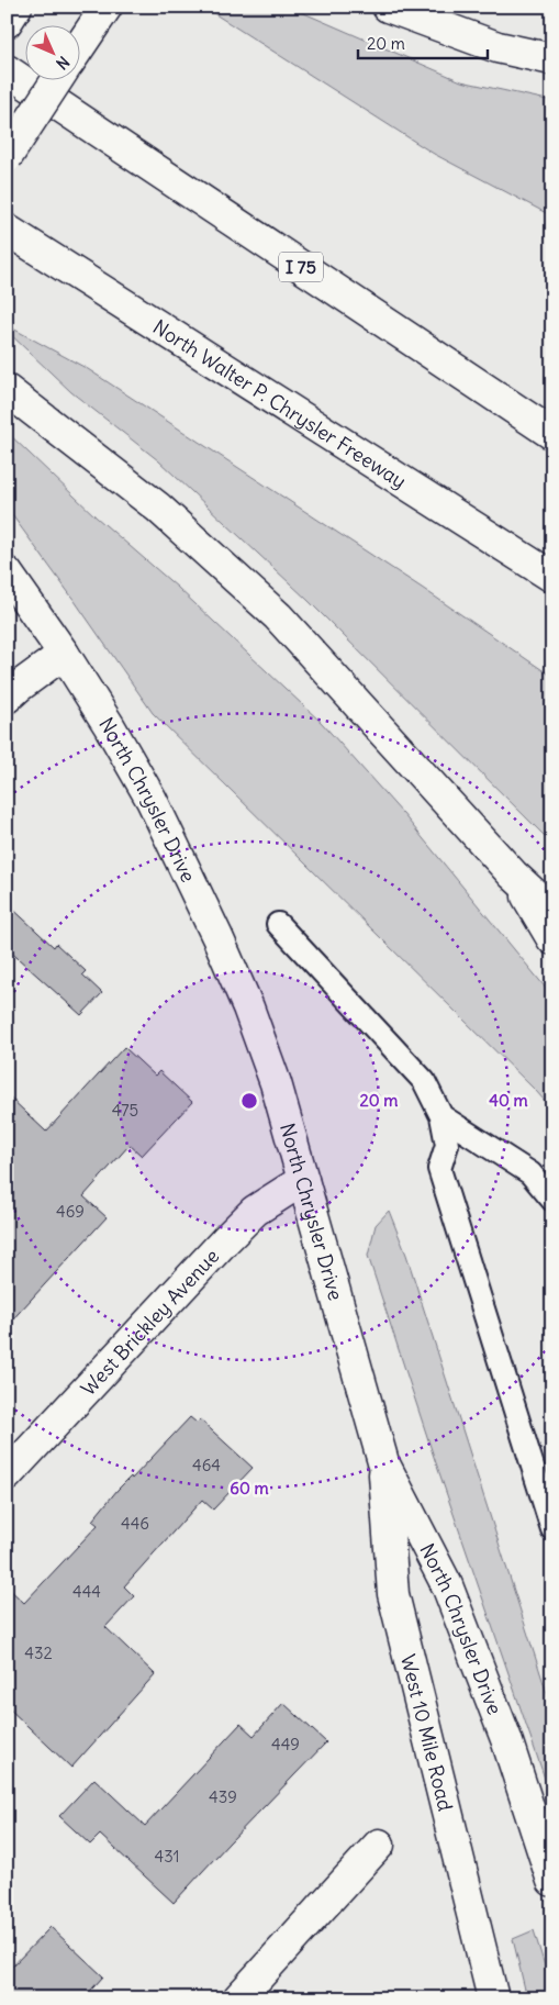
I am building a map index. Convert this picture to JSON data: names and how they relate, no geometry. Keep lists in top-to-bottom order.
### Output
{
  "streets": {
    "main road": [
      "I 75",
      "North Walter P. Chrysler Freeway",
      "North Chrysler Drive",
      "West Brickley Avenue",
      "West 10 Mile Road"
    ]
  },
  "crossings": [
    ["North Chrysler Drive", "West Brickley Avenue"],
    ["North Chrysler Drive", "West 10 Mile Road"]
  ],
  "house_numbers": [
    "475",
    "469",
    "464",
    "446",
    "444",
    "432",
    "449",
    "439",
    "431"
  ],
  "scale_bar": "20 m",
  "north": "bottom right",
  "rings": ["20 m", "40 m", "60 m"]
}
